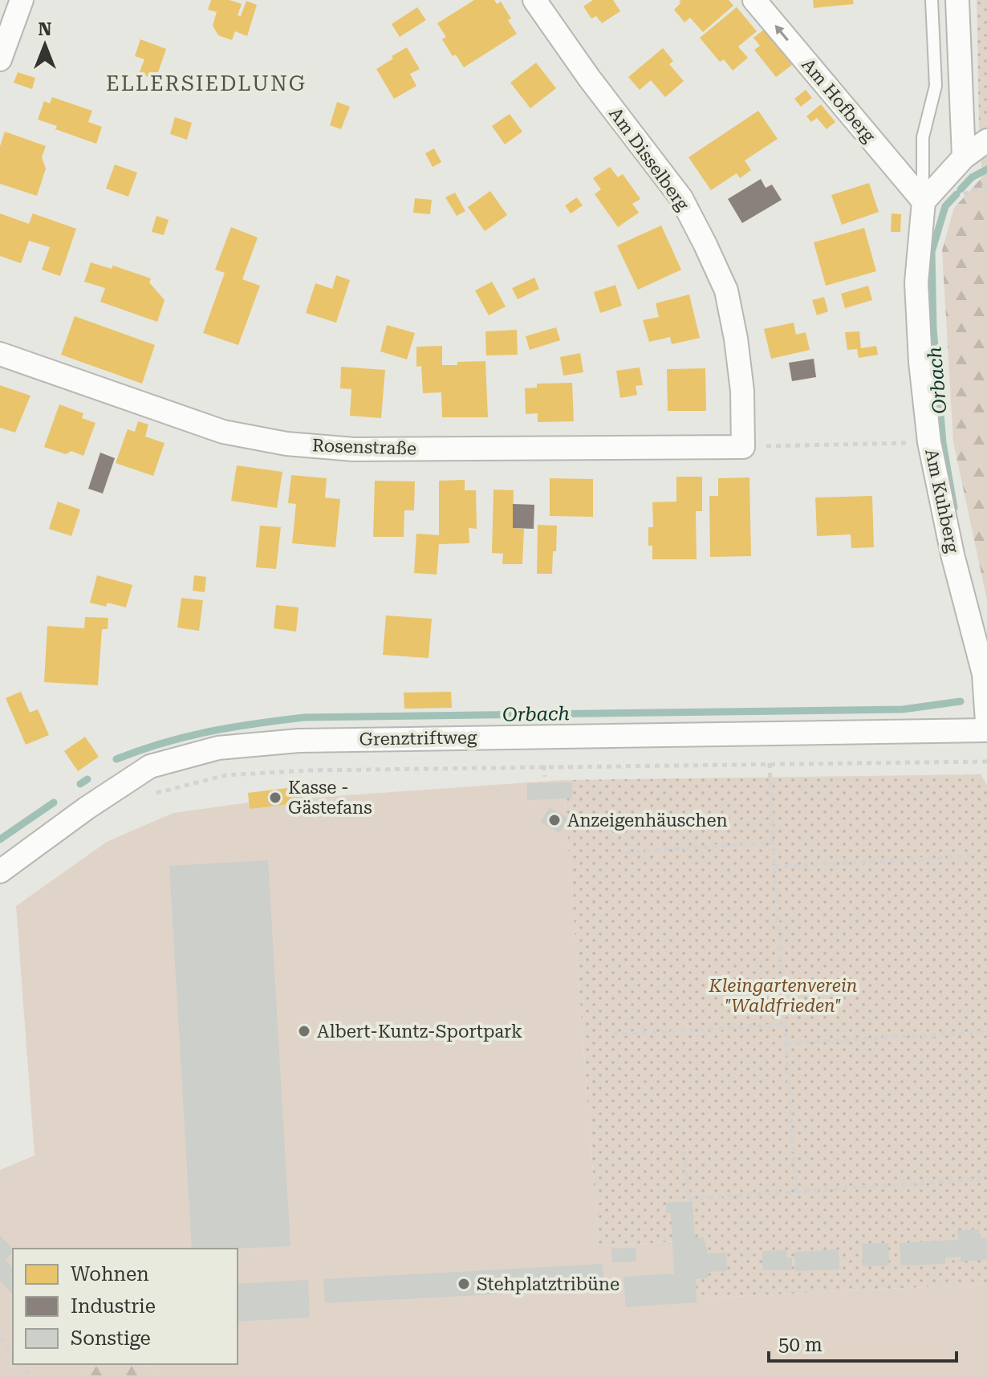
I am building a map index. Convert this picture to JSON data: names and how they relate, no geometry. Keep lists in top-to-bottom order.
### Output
{
  "streets": {
    "street": [
      "Am Hofberg",
      "Am Disselberg",
      "Rosenstraße",
      "Am Kuhberg",
      "Grenztriftweg"
    ]
  },
  "crossings": [
    ["Am Hofberg", "Am Kuhberg"],
    ["Am Disselberg", "Rosenstraße"]
  ],
  "one_way": ["Am Hofberg"],
  "districts": ["ELLERSIEDLUNG"],
  "water": ["Orbach"],
  "parks": ["Kleingartenverein \"Waldfrieden\""],
  "places": [
    "Kasse - Gästefans",
    "Anzeigenhäuschen",
    "Albert-Kuntz-Sportpark",
    "Stehplatztribüne"
  ],
  "legend": ["Wohnen", "Industrie", "Sonstige"],
  "scale_bar": "50 m",
  "north": "top"
}
